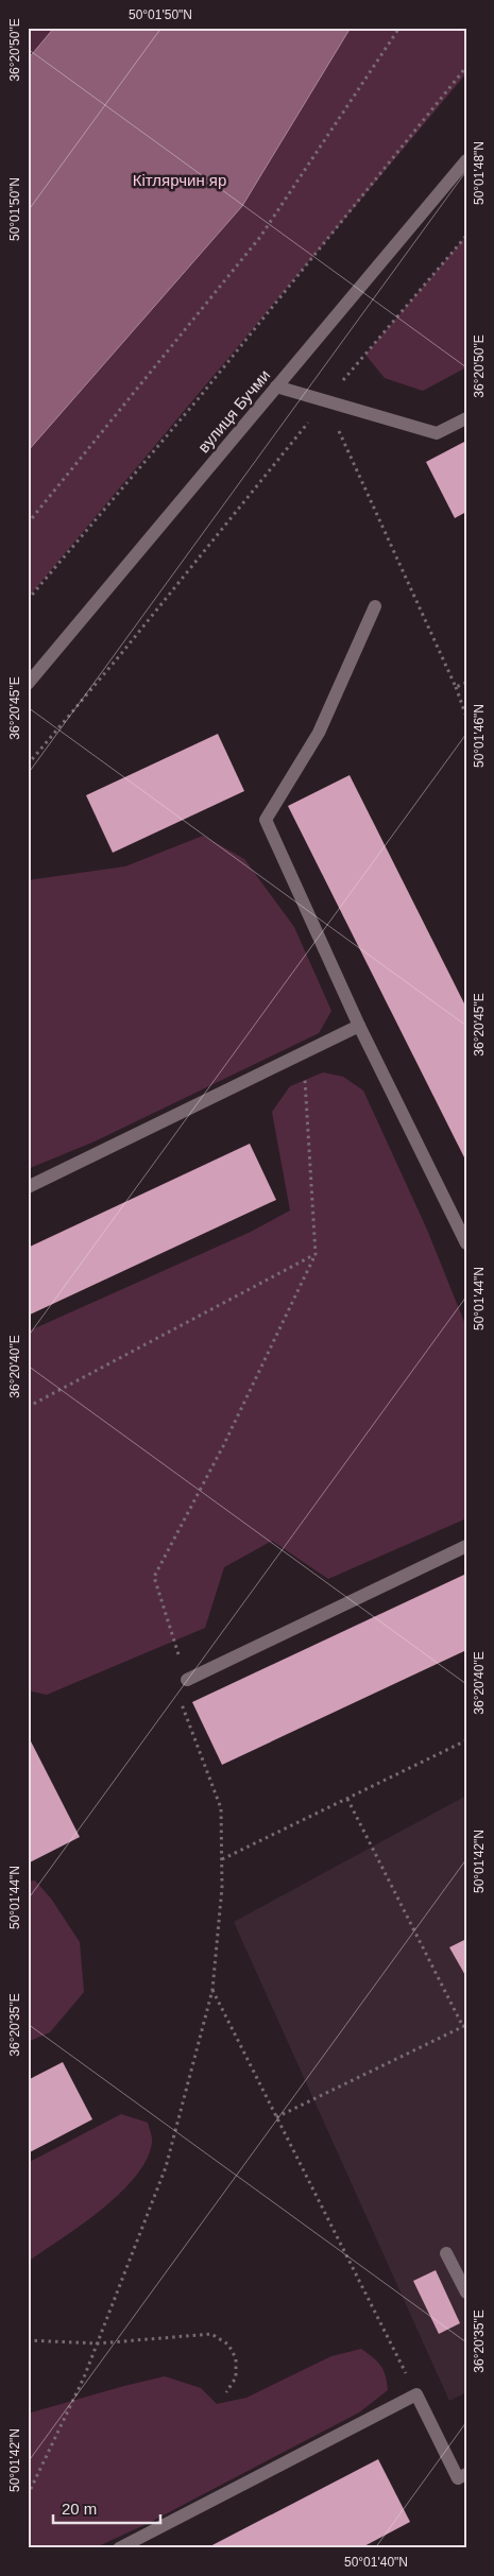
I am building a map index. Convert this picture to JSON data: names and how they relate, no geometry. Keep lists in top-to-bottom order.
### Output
{
  "streets": {
    "street": ["вулиця Бучми"]
  },
  "parks": ["Кітлярчин яр"],
  "scale_bar": "20 m",
  "coordinates": [
    "50°01'50\"N",
    "36°20'50\"E",
    "50°01'48\"N",
    "36°20'45\"E",
    "50°01'46\"N",
    "50°01'44\"N",
    "36°20'40\"E",
    "50°01'42\"N",
    "36°20'35\"E",
    "50°01'40\"N"
  ]
}
